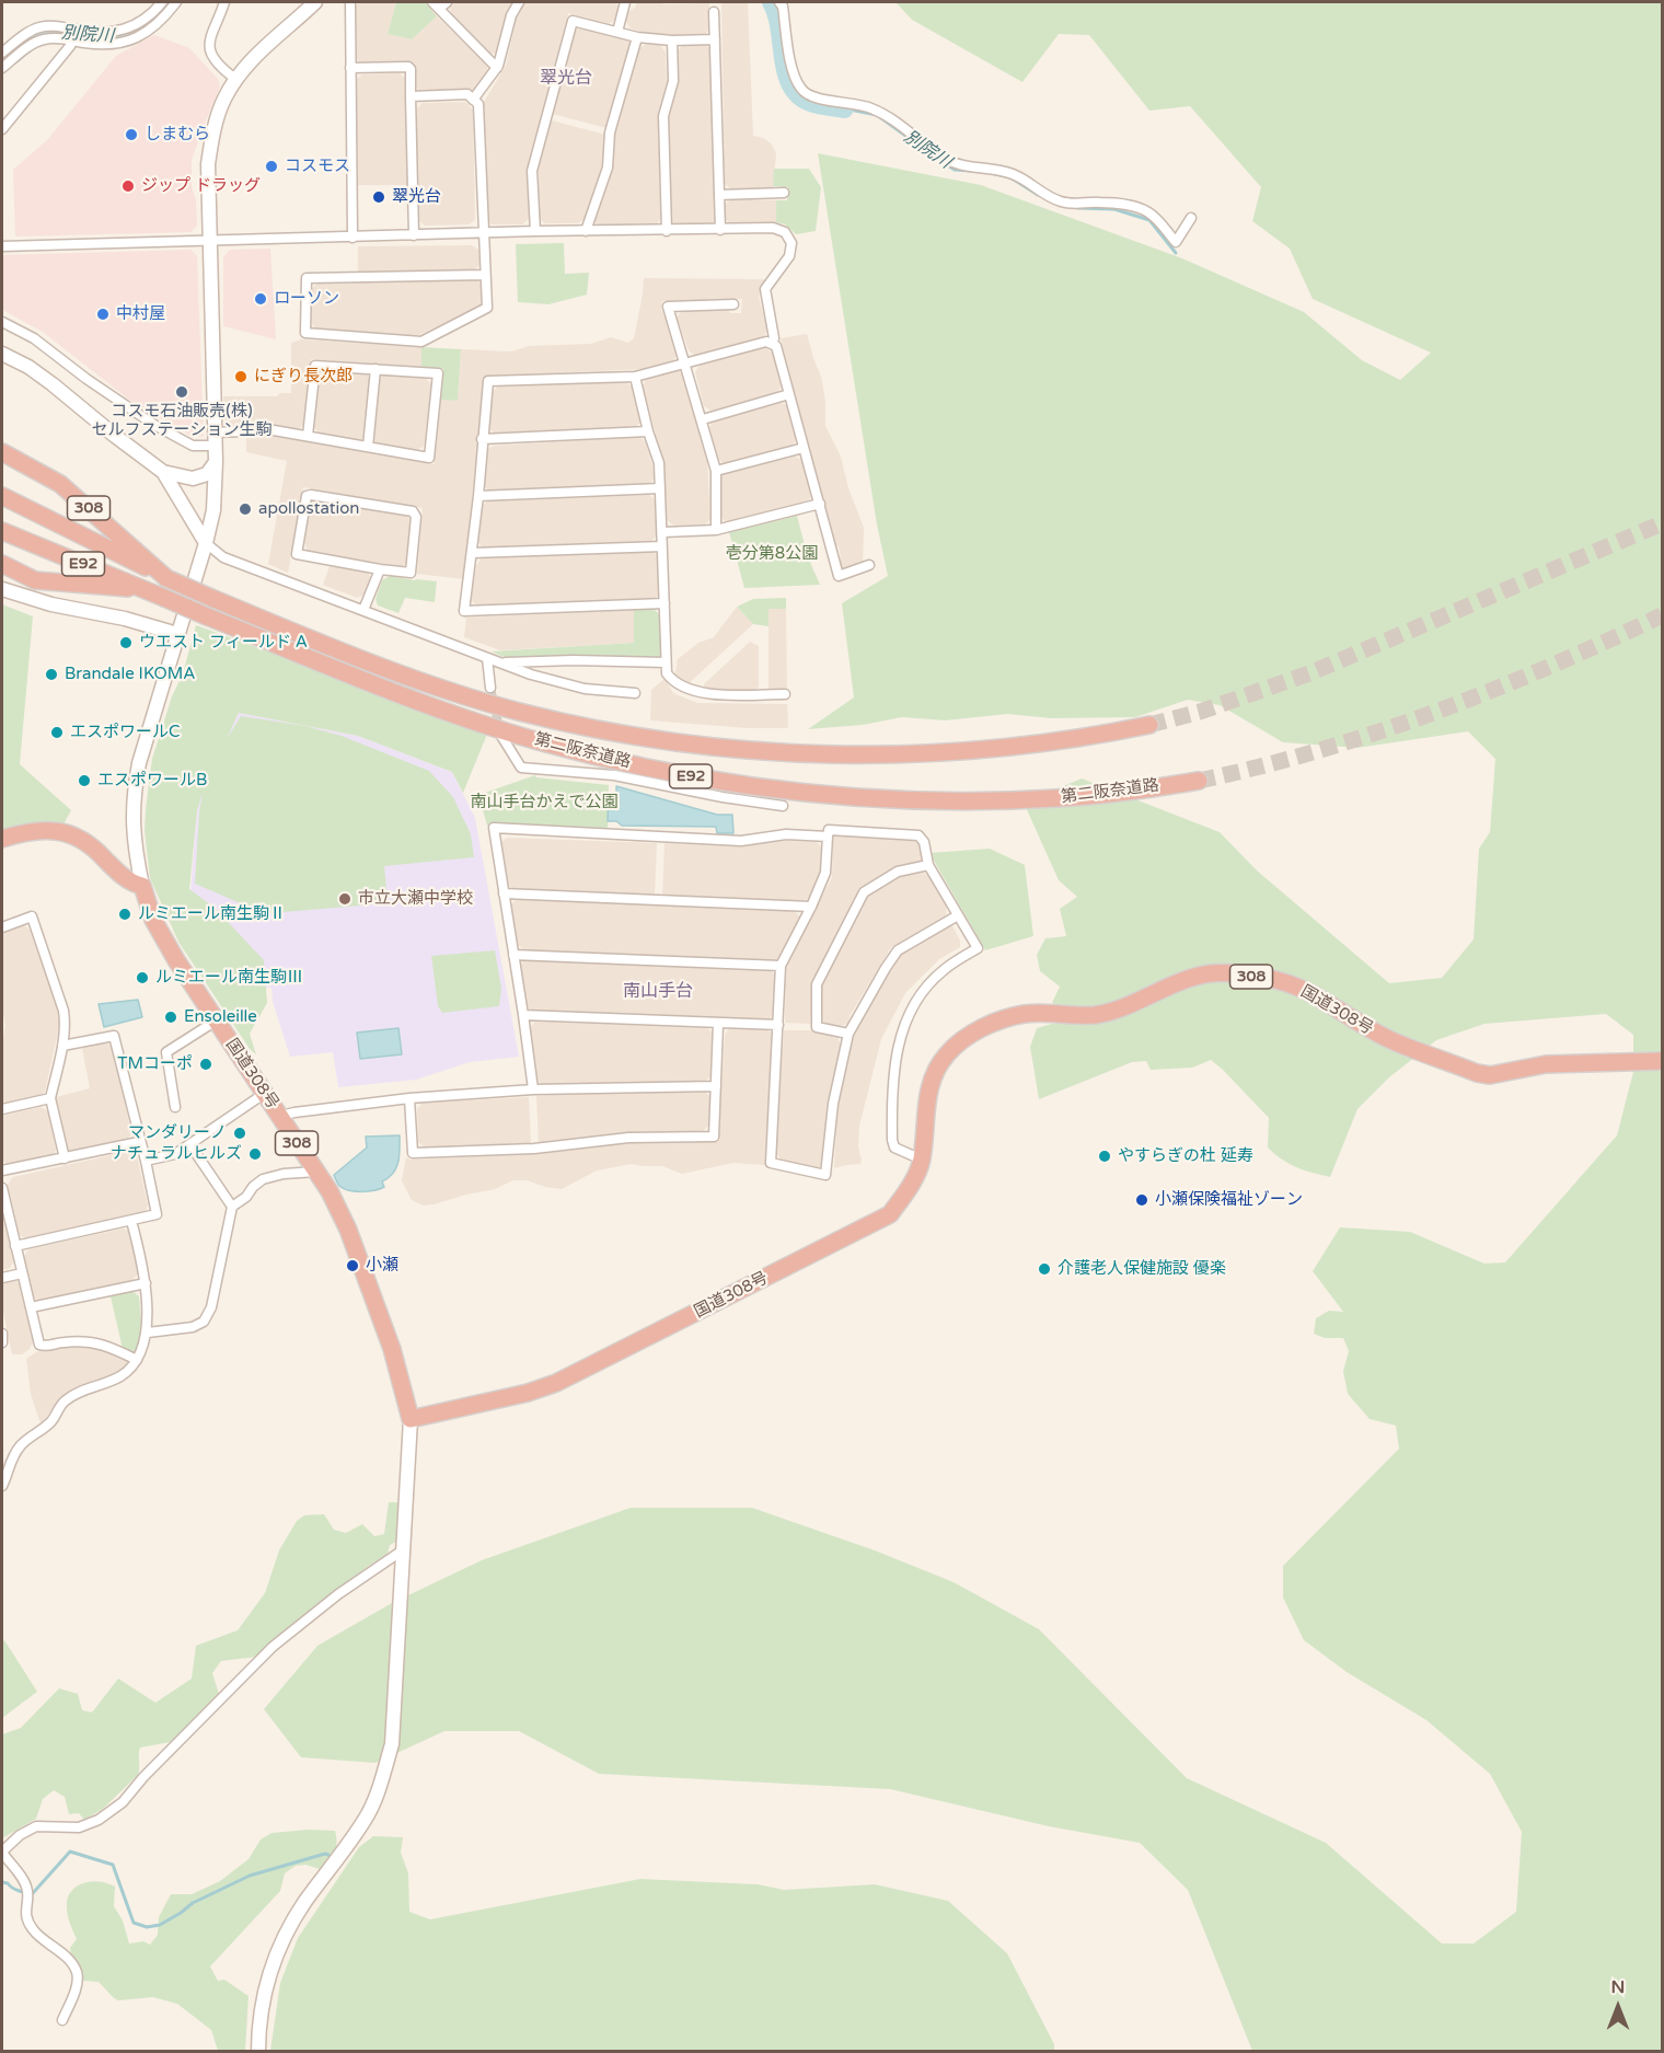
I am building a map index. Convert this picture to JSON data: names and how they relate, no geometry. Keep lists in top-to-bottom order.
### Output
{
  "streets": {
    "highway": [
      "308",
      "E92",
      "第二阪奈道路",
      "国道308号"
    ]
  },
  "crossings": [
    ["308", "第二阪奈道路"]
  ],
  "districts": ["翠光台", "南山手台"],
  "water": ["別院川"],
  "parks": ["壱分第8公園", "南山手台かえで公園"],
  "places": [
    "しまむら",
    "コスモス",
    "ジップ ドラッグ",
    "翠光台",
    "ローソン",
    "中村屋",
    "にぎり長次郎",
    "コスモ石油販売(株) セルフステーション生駒",
    "apollostation",
    "ウエスト フィールド A",
    "Brandale IKOMA",
    "エスポワールC",
    "エスポワールB",
    "市立大瀬中学校",
    "ルミエール南生駒Ⅱ",
    "ルミエール南生駒Ⅲ",
    "Ensoleille",
    "TMコーポ",
    "マンダリーノ",
    "ナチュラルヒルズ",
    "やすらぎの杜 延寿",
    "小瀬保険福祉ゾーン",
    "小瀬",
    "介護老人保健施設 優楽"
  ],
  "north": "top"
}
